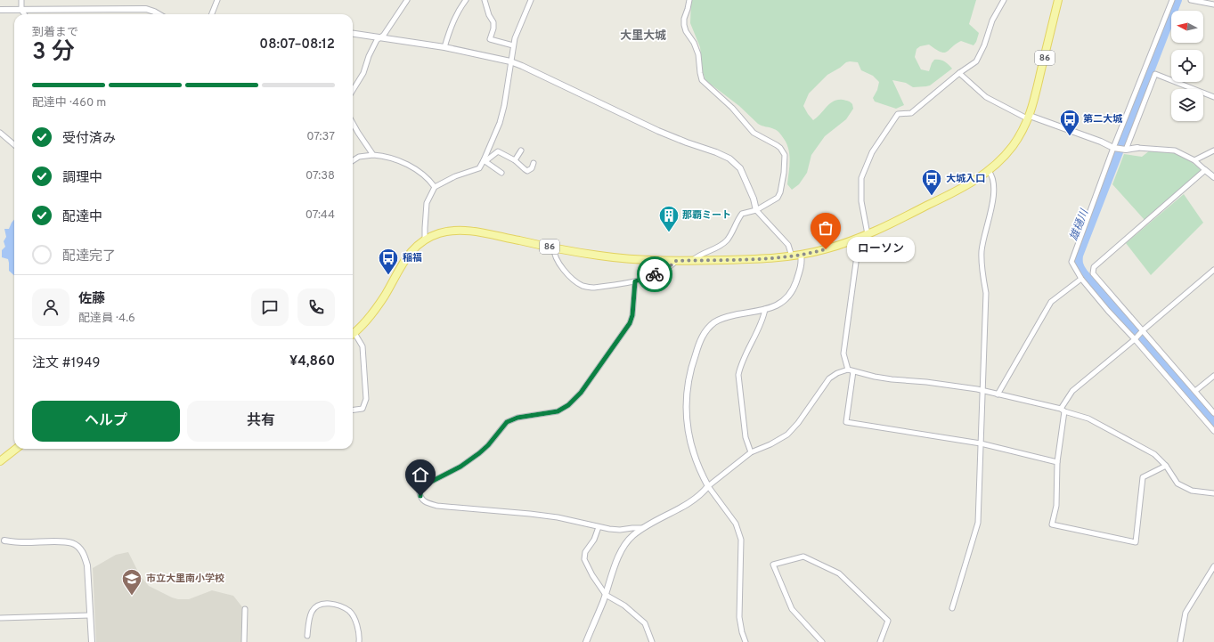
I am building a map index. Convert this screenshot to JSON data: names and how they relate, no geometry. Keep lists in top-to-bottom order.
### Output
{
  "streets": {
    "main road": ["86"]
  },
  "districts": ["大里大城"],
  "water": ["雄樋川"],
  "places": {
    "bus stop": ["第二大城", "大城入口", "稲福"],
    "building": ["那覇ミート"],
    "other": ["ローソン"],
    "school or university": ["市立大里南小学校"]
  },
  "north": "left",
  "page": {
    "heading": ["3 分", "到着まで", "08:07–08:12"],
    "panel": [
      "佐藤",
      "配達員 · 4.6",
      "注文 #1949",
      "¥4,860"
    ],
    "bar": "配達中 · 460 m",
    "list": [
      ["受付済み", "07:37"],
      ["調理中", "07:38"],
      ["配達中", "07:44"],
      "配達完了"
    ],
    "bubble": "ローソン",
    "buttons": ["ヘルプ", "共有"]
  }
}
